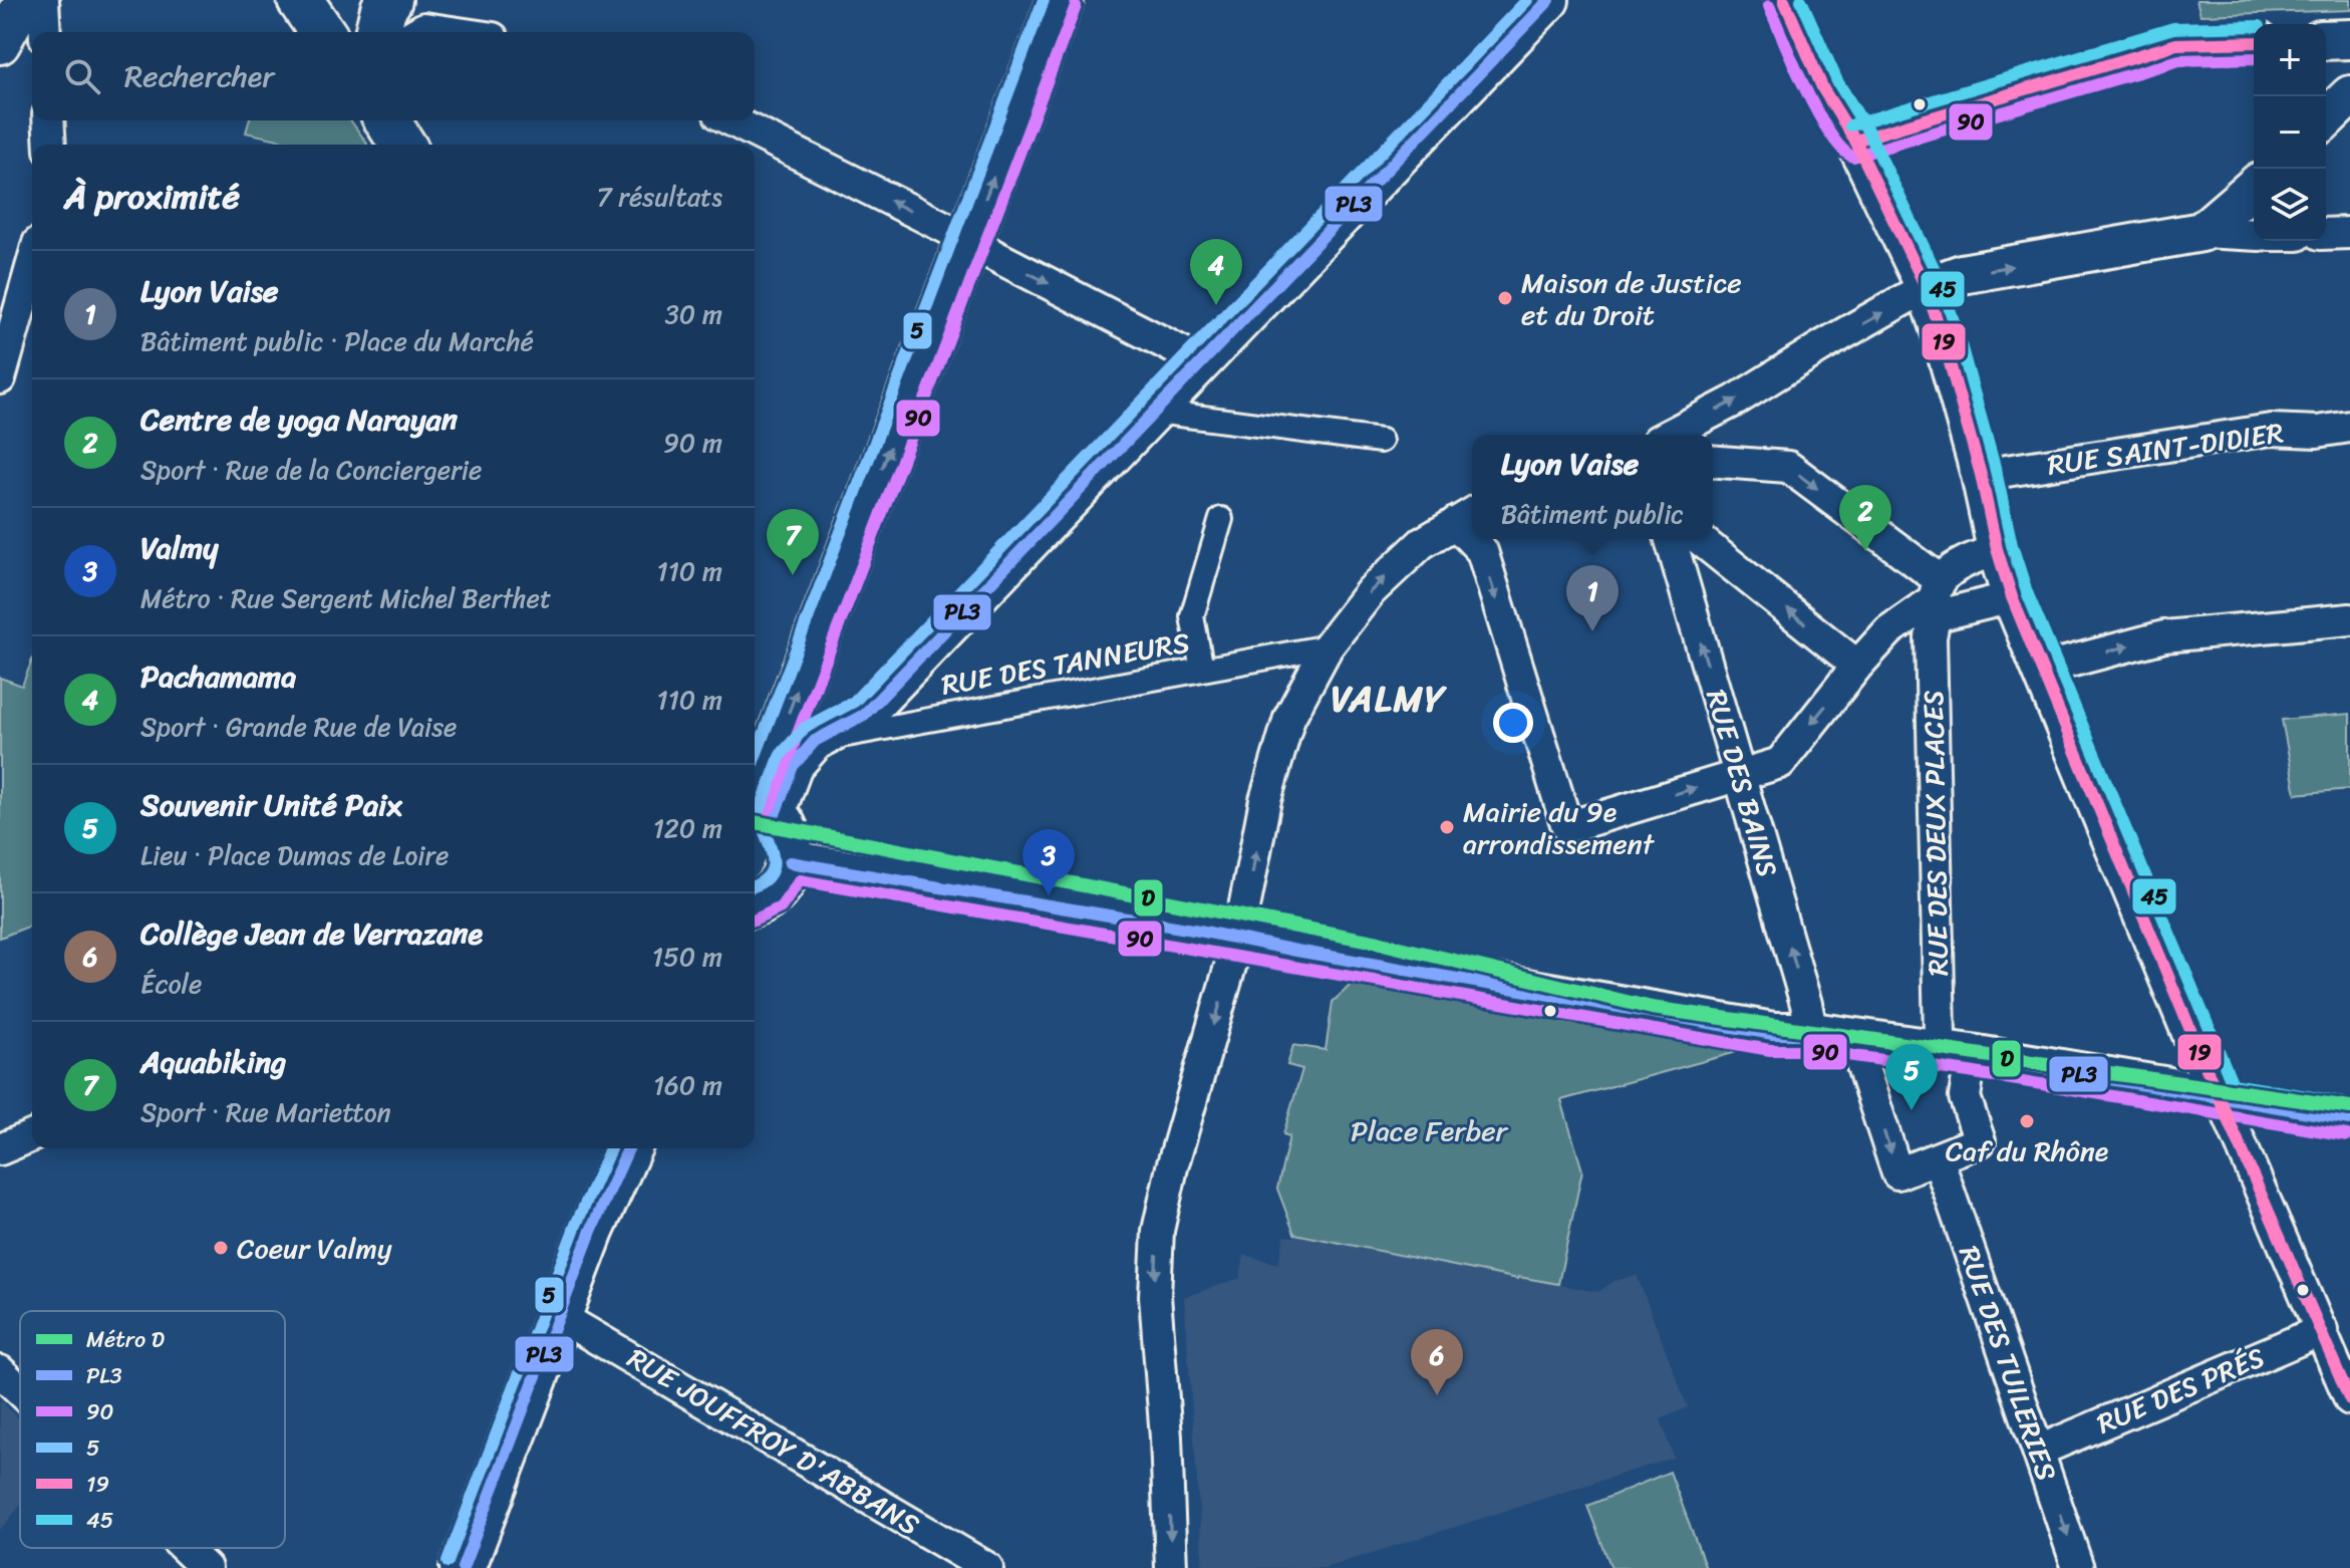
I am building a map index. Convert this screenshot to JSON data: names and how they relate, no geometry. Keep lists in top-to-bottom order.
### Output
{
  "streets": {
    "street": [
      "RUE SAINT-DIDIER",
      "RUE DES TANNEURS",
      "RUE DES BAINS",
      "RUE DES DEUX PLACES",
      "RUE DES TUILERIES",
      "RUE DES PRÉS",
      "RUE JOUFFROY D'ABBANS"
    ]
  },
  "crossings": [
    ["RUE DES DEUX PLACES", "RUE DES TUILERIES"],
    ["RUE DES TUILERIES", "RUE DES PRÉS"]
  ],
  "one_way": ["RUE DES BAINS"],
  "districts": ["VALMY"],
  "parks": ["Place Ferber"],
  "places": [
    "Maison de Justice et du Droit",
    "Mairie du 9e arrondissement",
    "Caf du Rhône",
    "Coeur Valmy"
  ],
  "lines": [
    "transit line PL3",
    "transit line 5",
    "transit line 19",
    "transit line 45",
    "transit line 90",
    "metro line D"
  ],
  "legend": [
    "Métro D",
    "PL3",
    "90",
    "5",
    "19",
    "45"
  ],
  "page": {
    "map_buttons": ["+", "−"],
    "search": "Rechercher",
    "heading": ["À proximité", "7 résultats"],
    "pins": [
      "4",
      "2",
      "7",
      "1",
      "3",
      "5",
      "6"
    ],
    "list": [
      {
        "mark": "1",
        "name": "Lyon Vaise",
        "note": "Bâtiment public · Place du Marché",
        "value": "30 m"
      },
      {
        "mark": "2",
        "name": "Centre de yoga Narayan",
        "note": "Sport · Rue de la Conciergerie",
        "value": "90 m"
      },
      {
        "mark": "3",
        "name": "Valmy",
        "note": "Métro · Rue Sergent Michel Berthet",
        "value": "110 m"
      },
      {
        "mark": "4",
        "name": "Pachamama",
        "note": "Sport · Grande Rue de Vaise",
        "value": "110 m"
      },
      {
        "mark": "5",
        "name": "Souvenir Unité Paix",
        "note": "Lieu · Place Dumas de Loire",
        "value": "120 m"
      },
      {
        "mark": "6",
        "name": "Collège Jean de Verrazane",
        "note": "École",
        "value": "150 m"
      },
      {
        "mark": "7",
        "name": "Aquabiking",
        "note": "Sport · Rue Marietton",
        "value": "160 m"
      }
    ],
    "popup": ["Lyon Vaise", "Bâtiment public"]
  }
}
